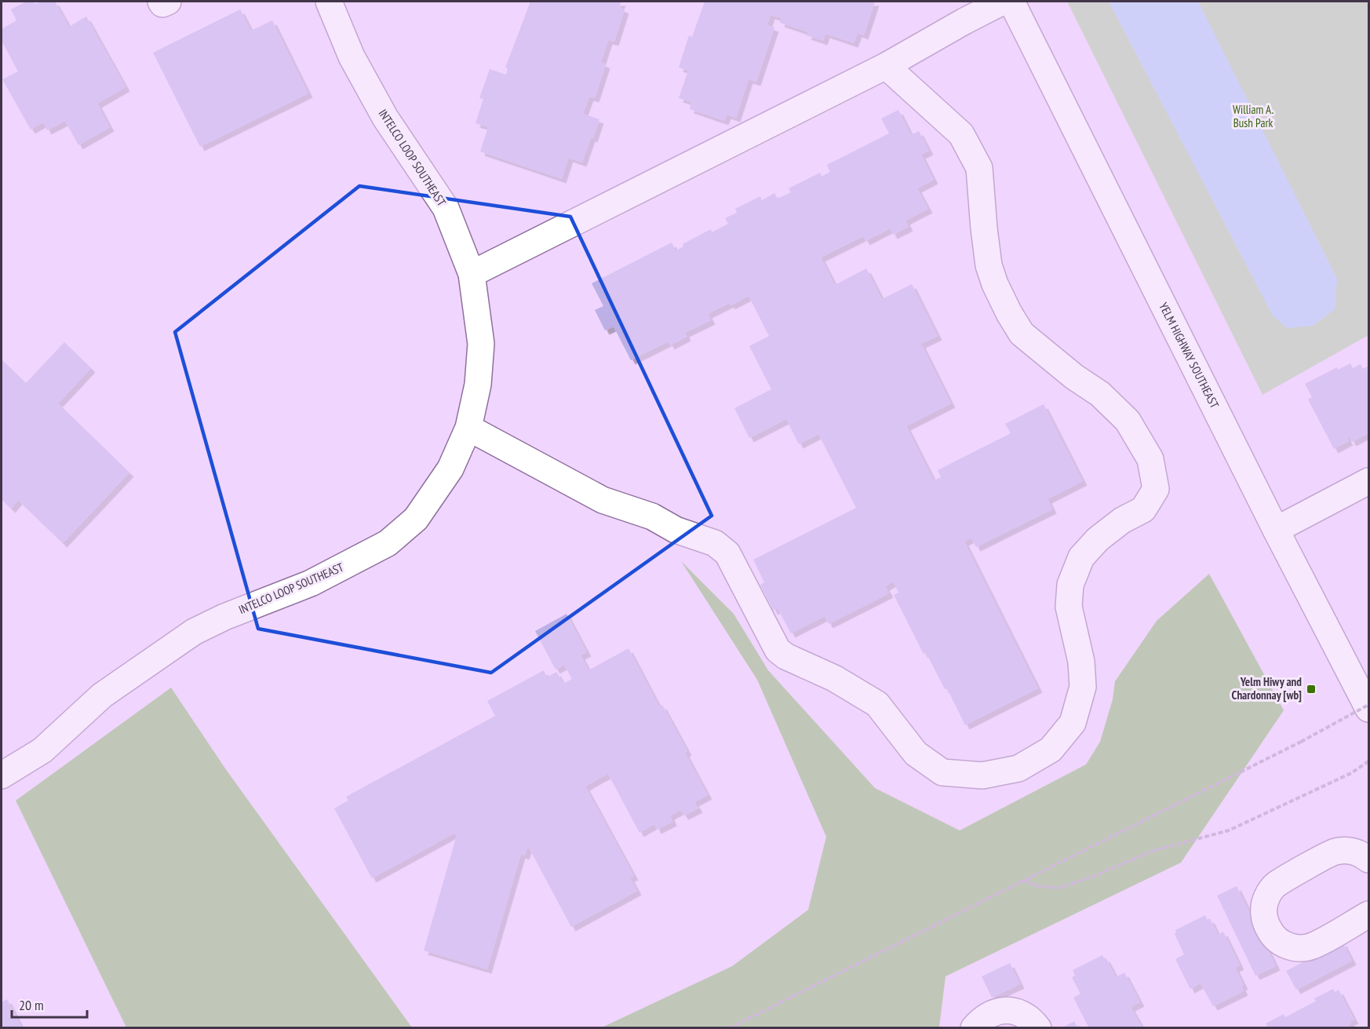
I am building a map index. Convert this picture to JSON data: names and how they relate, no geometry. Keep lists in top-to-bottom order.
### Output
{
  "streets": {
    "street": ["INTELCO LOOP SOUTHEAST", "YELM HIGHWAY SOUTHEAST"]
  },
  "parks": ["William A. Bush Park"],
  "places": {
    "transit": ["Yelm Hiwy and Chardonnay [wb]"]
  },
  "scale_bar": "20 m"
}
